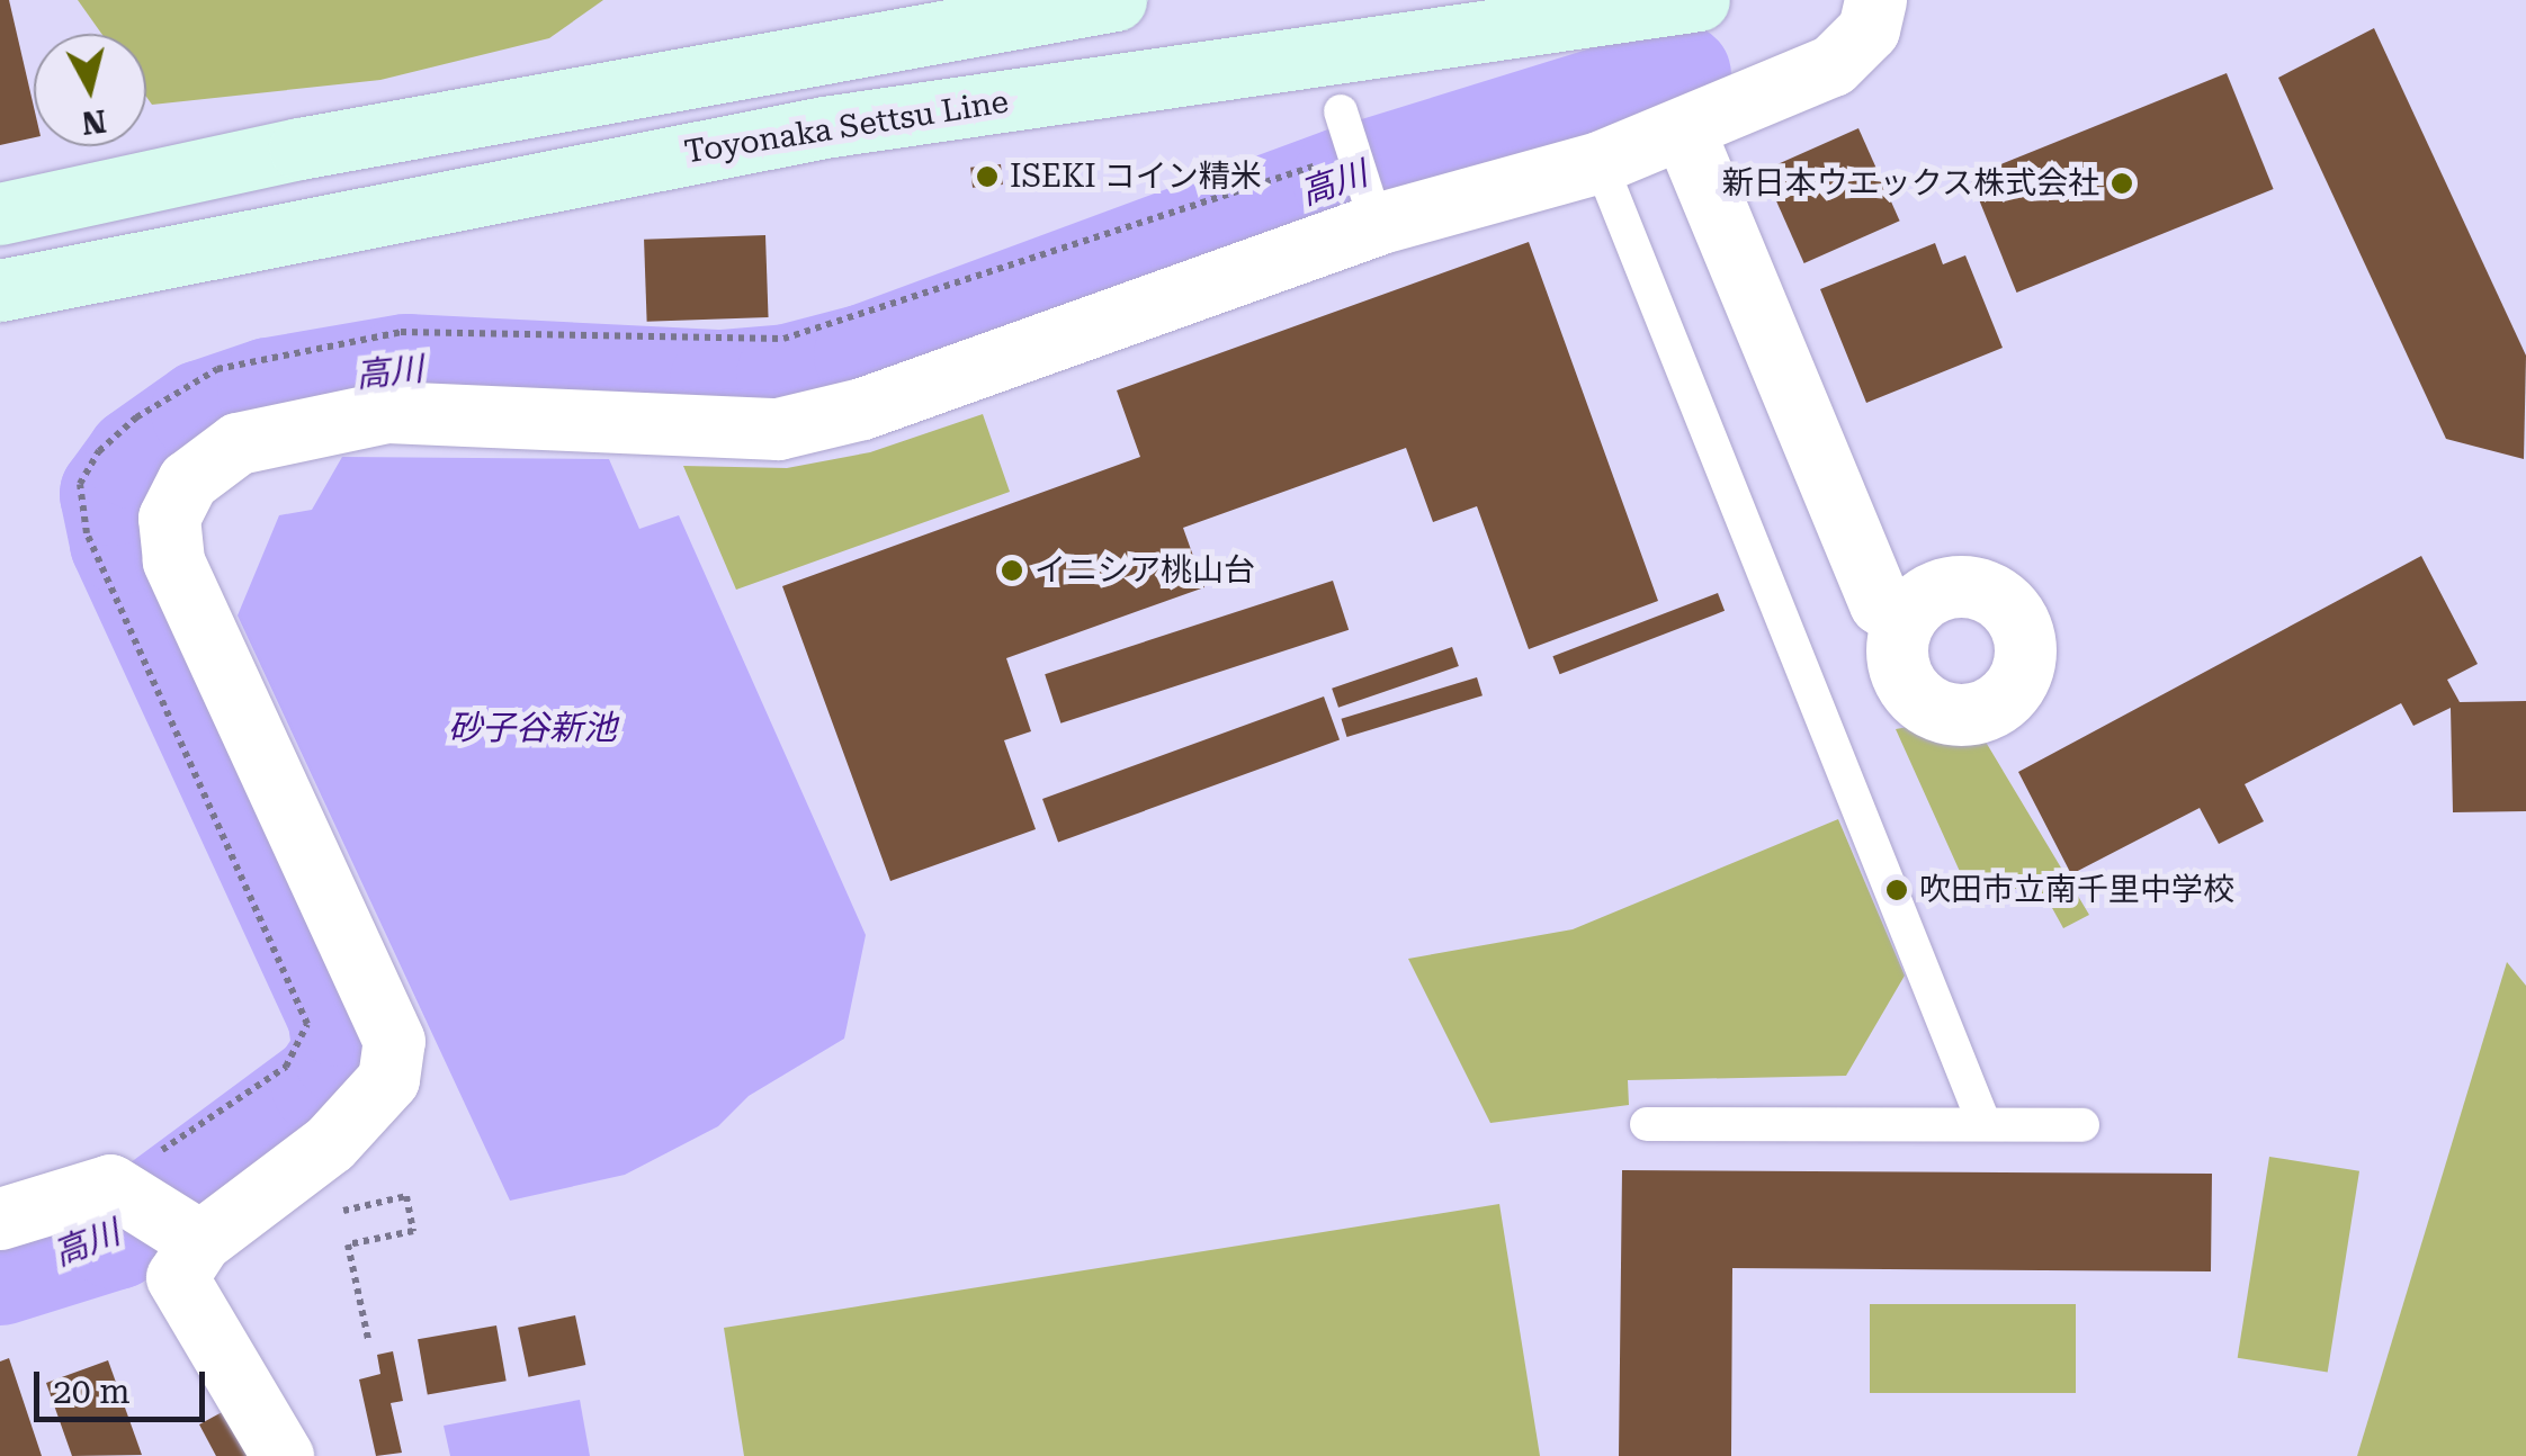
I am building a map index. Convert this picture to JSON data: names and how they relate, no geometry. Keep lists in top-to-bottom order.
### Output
{
  "streets": {
    "main road": ["Toyonaka Settsu Line"]
  },
  "water": ["高川", "砂子谷新池"],
  "places": [
    "ISEKI コイン精米",
    "新日本ウエックス株式会社",
    "イニシア桃山台",
    "吹田市立南千里中学校"
  ],
  "scale_bar": "20 m",
  "north": "bottom"
}
